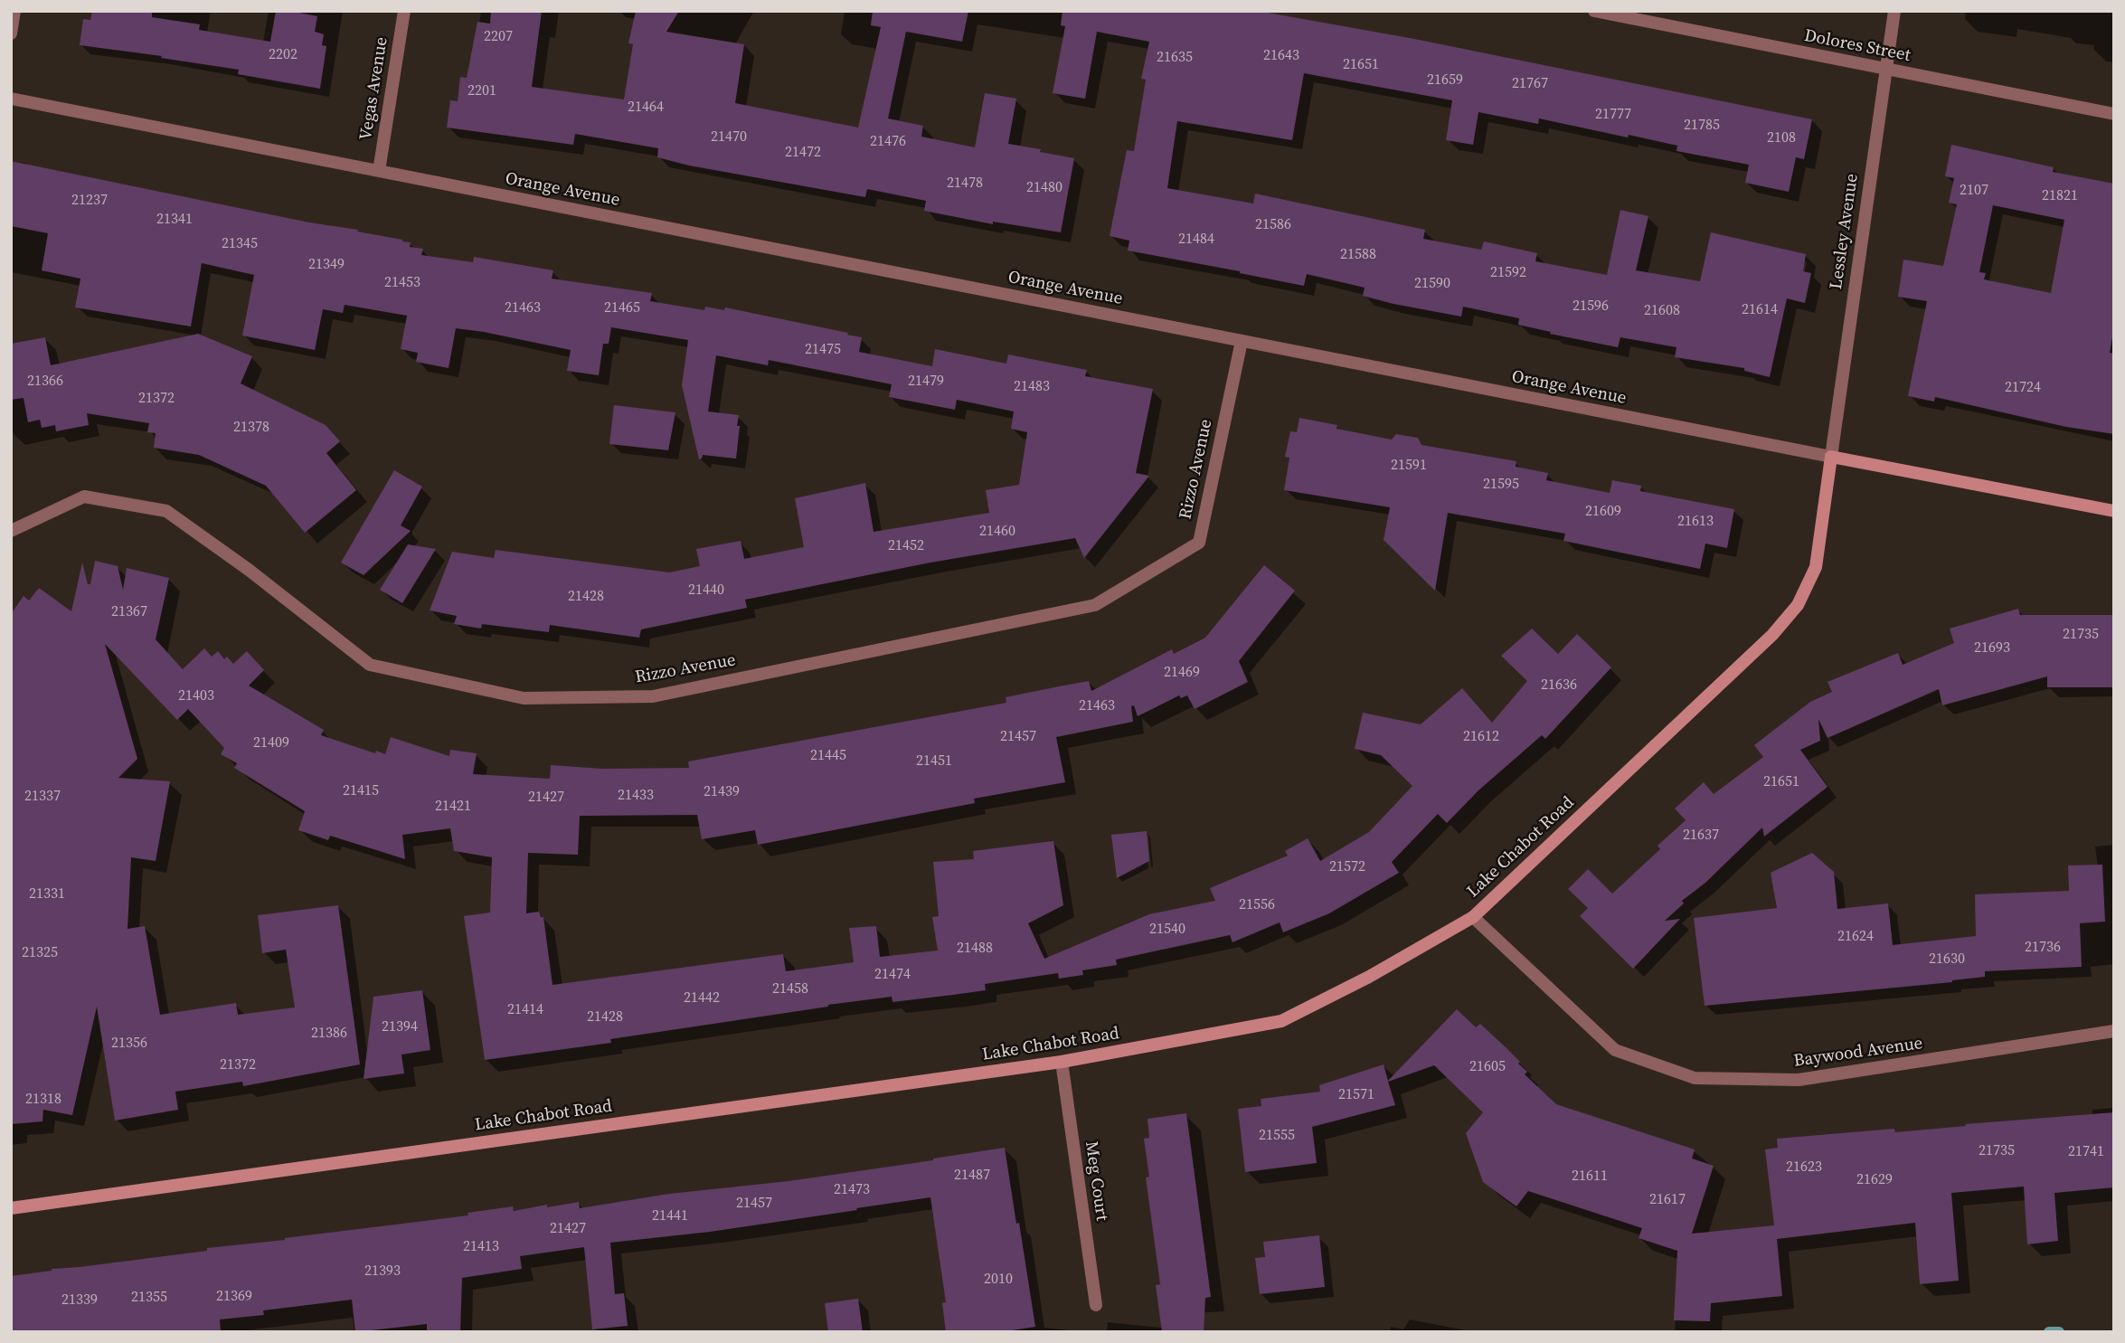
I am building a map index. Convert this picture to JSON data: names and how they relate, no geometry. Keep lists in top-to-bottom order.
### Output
{
  "streets": {
    "street": [
      "Dolores Street",
      "Vegas Avenue",
      "Orange Avenue",
      "Lessley Avenue",
      "Rizzo Avenue",
      "Lake Chabot Road",
      "Baywood Avenue",
      "Meg Court"
    ]
  },
  "crossings": [
    ["Dolores Street", "Lessley Avenue"],
    ["Vegas Avenue", "Orange Avenue"],
    ["Orange Avenue", "Lessley Avenue"],
    ["Orange Avenue", "Rizzo Avenue"],
    ["Orange Avenue", "Lake Chabot Road"],
    ["Lessley Avenue", "Lake Chabot Road"],
    ["Lake Chabot Road", "Baywood Avenue"],
    ["Lake Chabot Road", "Meg Court"]
  ],
  "house_numbers": [
    "2207",
    "2202",
    "21643",
    "21635",
    "21651",
    "21659",
    "21767",
    "2201",
    "21464",
    "21777",
    "21785",
    "21470",
    "2108",
    "21476",
    "21472",
    "21478",
    "21480",
    "2107",
    "21821",
    "21237",
    "21341",
    "21586",
    "21484",
    "21345",
    "21588",
    "21349",
    "21592",
    "21453",
    "21590",
    "21596",
    "21463",
    "21465",
    "21614",
    "21608",
    "21475",
    "21366",
    "21479",
    "21483",
    "21724",
    "21372",
    "21378",
    "21591",
    "21595",
    "21609",
    "21613",
    "21460",
    "21452",
    "21440",
    "21428",
    "21367",
    "21735",
    "21693",
    "21469",
    "21636",
    "21403",
    "21463",
    "21457",
    "21612",
    "21409",
    "21445",
    "21451",
    "21651",
    "21415",
    "21439",
    "21433",
    "21337",
    "21427",
    "21421",
    "21637",
    "21572",
    "21331",
    "21556",
    "21540",
    "21624",
    "21736",
    "21488",
    "21325",
    "21630",
    "21474",
    "21458",
    "21442",
    "21414",
    "21428",
    "21394",
    "21386",
    "21356",
    "21372",
    "21605",
    "21571",
    "21318",
    "21555",
    "21735",
    "21741",
    "21623",
    "21487",
    "21611",
    "21629",
    "21473",
    "21617",
    "21457",
    "21441",
    "21427",
    "21413",
    "21393",
    "2010",
    "21369",
    "21355",
    "21339"
  ]
}
